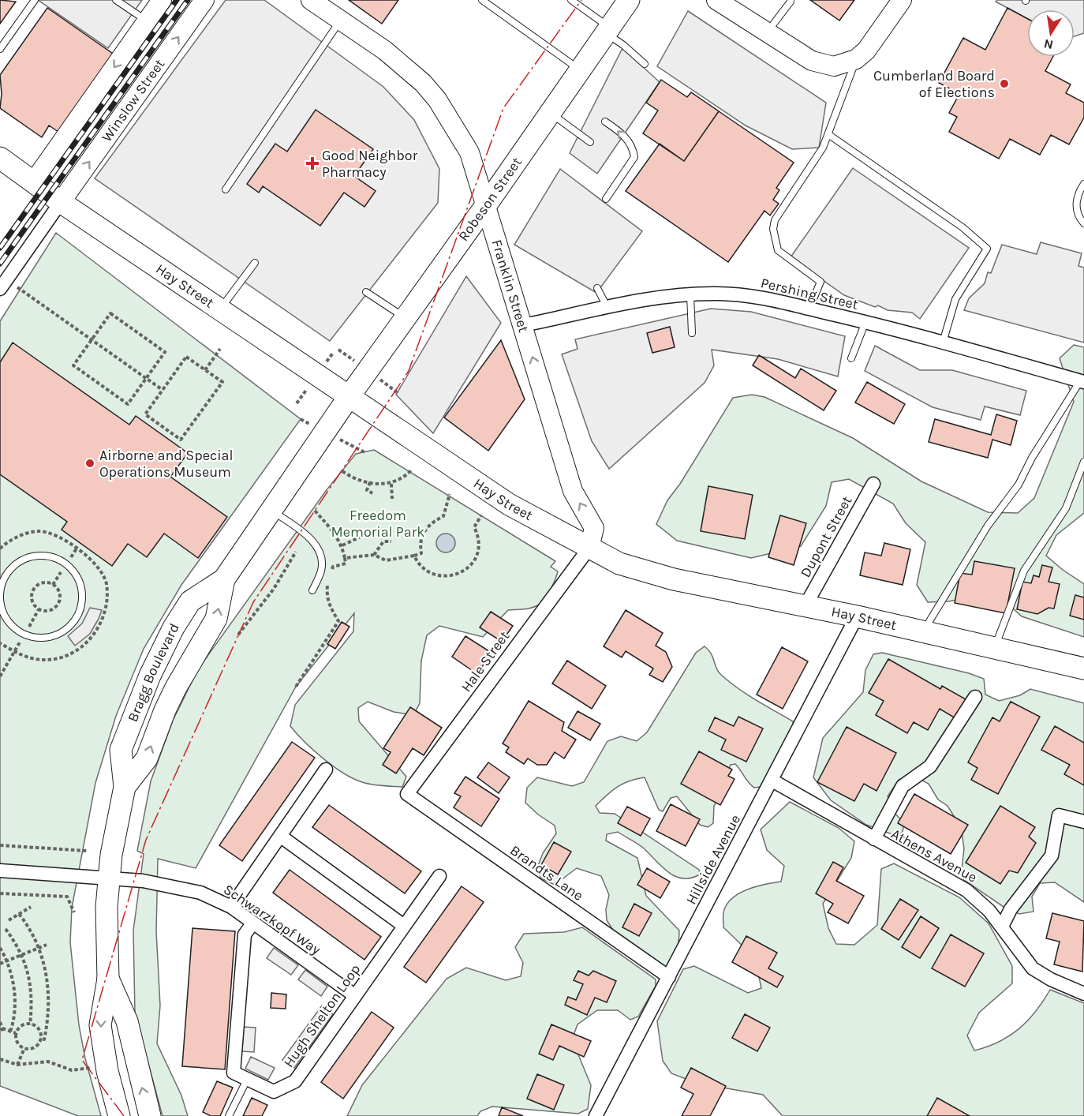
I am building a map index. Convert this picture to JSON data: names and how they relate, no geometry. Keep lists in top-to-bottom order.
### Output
{
  "streets": {
    "main road": ["Robeson Street", "Hay Street", "Bragg Boulevard"],
    "street": [
      "Winslow Street",
      "Franklin Street",
      "Pershing Street",
      "Dupont Street",
      "Hale Street",
      "Athens Avenue",
      "Hillside Avenue",
      "Brandts Lane",
      "Schwarzkopf Way",
      "Hugh Shelton Loop"
    ]
  },
  "crossings": [
    ["Winslow Street", "Hay Street"],
    ["Robeson Street", "Franklin Street"],
    ["Robeson Street", "Hay Street"],
    ["Robeson Street", "Bragg Boulevard"],
    ["Franklin Street", "Hay Street"],
    ["Franklin Street", "Pershing Street"],
    ["Franklin Street", "Hale Street"],
    ["Hay Street", "Dupont Street"],
    ["Hay Street", "Hale Street"],
    ["Hay Street", "Bragg Boulevard"],
    ["Hay Street", "Hillside Avenue"],
    ["Hale Street", "Brandts Lane"],
    ["Bragg Boulevard", "Schwarzkopf Way"],
    ["Athens Avenue", "Hillside Avenue"],
    ["Hillside Avenue", "Brandts Lane"],
    ["Schwarzkopf Way", "Hugh Shelton Loop"]
  ],
  "one_way": ["Franklin Street"],
  "parks": ["Freedom Memorial Park"],
  "places": {
    "other": ["Cumberland Board of Elections", "Airborne and Special Operations Museum"],
    "health": ["Good Neighbor Pharmacy"]
  },
  "north": "bottom"
}
